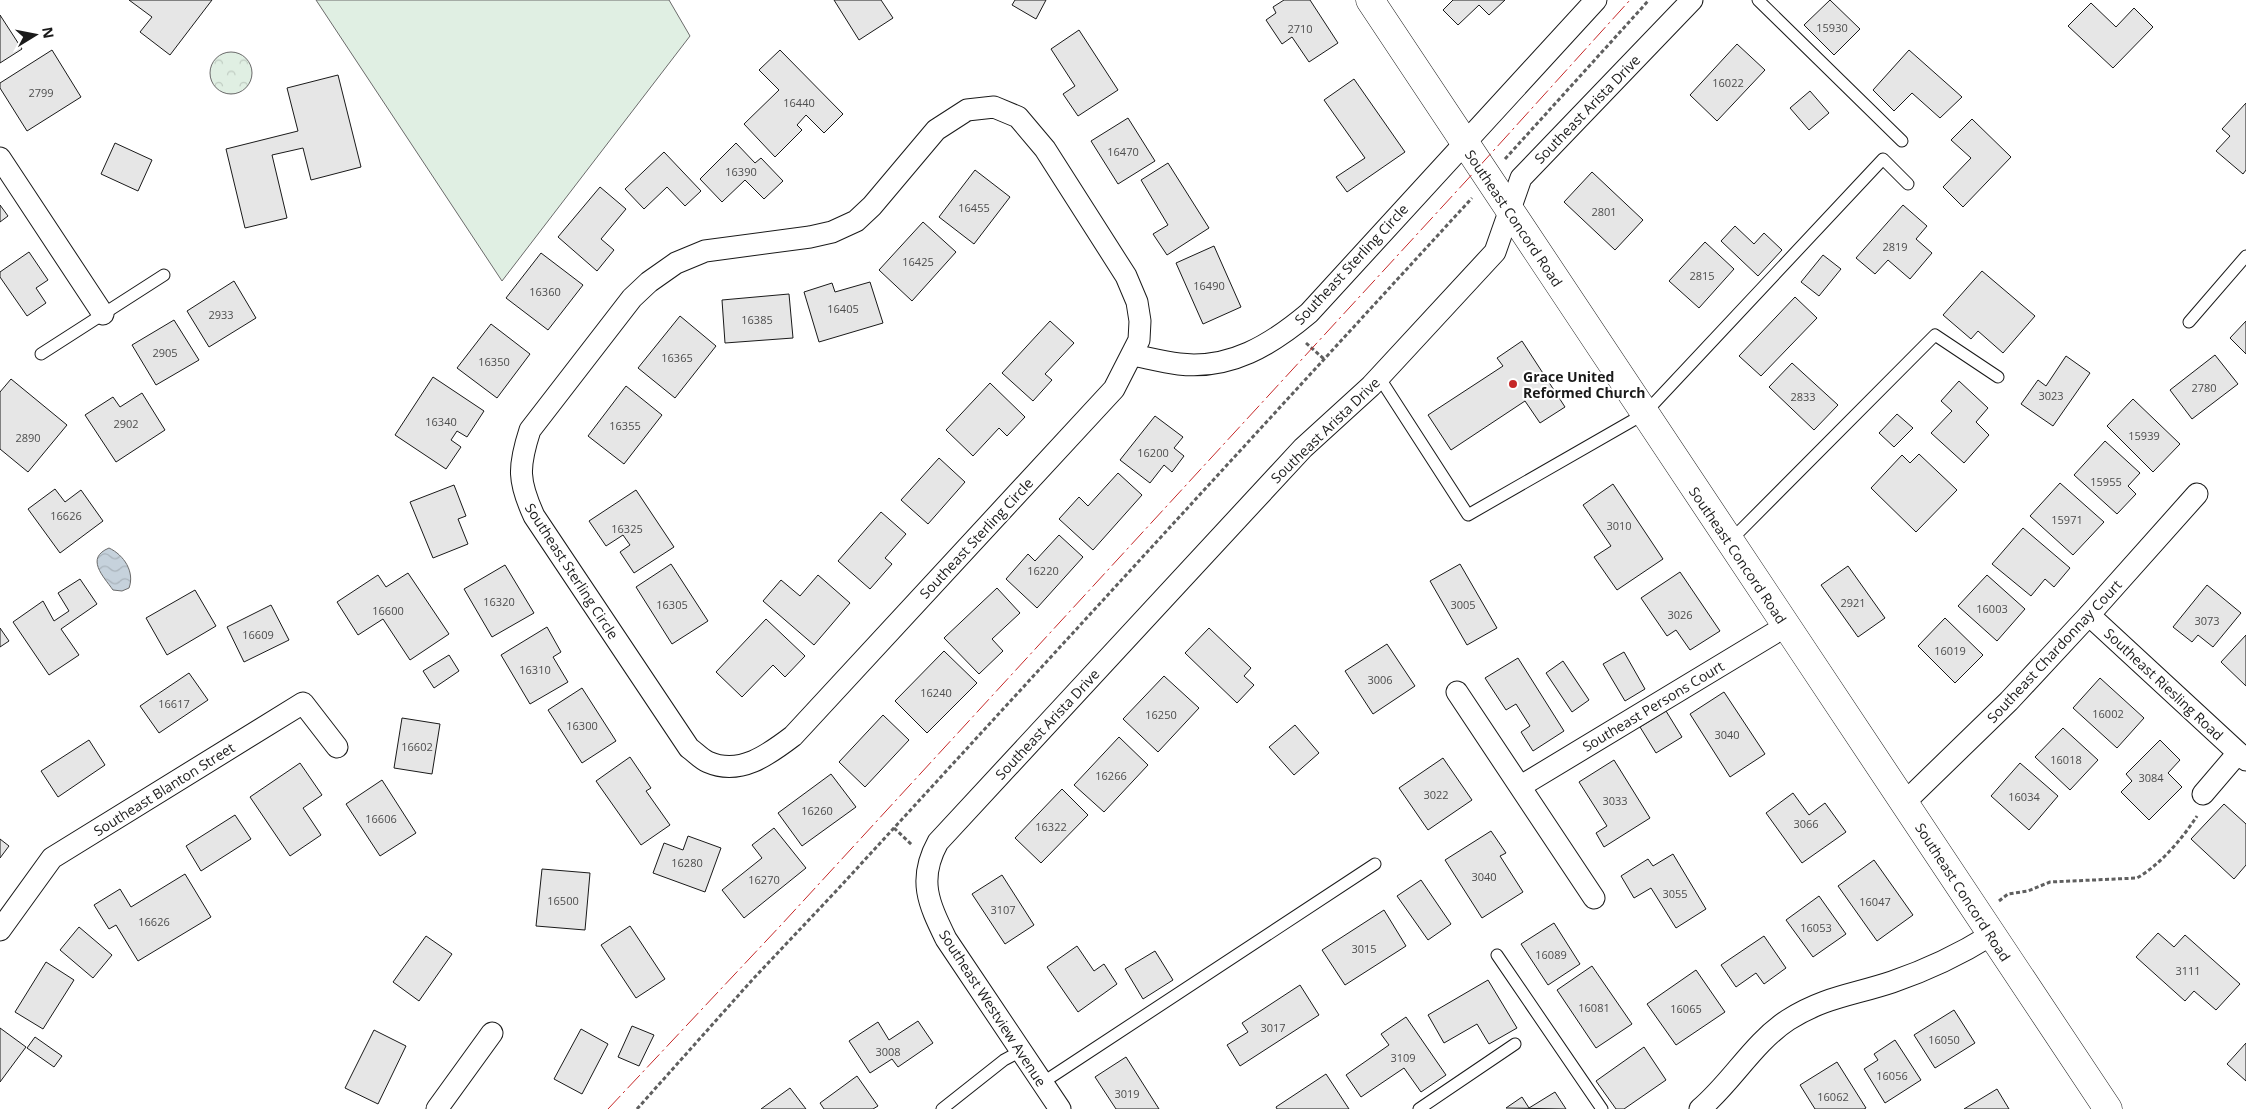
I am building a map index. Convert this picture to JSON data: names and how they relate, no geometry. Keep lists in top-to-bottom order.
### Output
{
  "streets": {
    "street": [
      "Southeast Arista Drive",
      "Southeast Concord Road",
      "Southeast Sterling Circle",
      "Southeast Chardonnay Court",
      "Southeast Riesling Road",
      "Southeast Persons Court",
      "Southeast Blanton Street",
      "Southeast Westview Avenue"
    ]
  },
  "crossings": [
    ["Southeast Arista Drive", "Southeast Concord Road"],
    ["Southeast Arista Drive", "Southeast Westview Avenue"],
    ["Southeast Concord Road", "Southeast Sterling Circle"],
    ["Southeast Concord Road", "Southeast Chardonnay Court"],
    ["Southeast Concord Road", "Southeast Persons Court"],
    ["Southeast Chardonnay Court", "Southeast Riesling Road"]
  ],
  "places": ["Grace United Reformed Church"],
  "house_numbers": [
    "15930",
    "2710",
    "16022",
    "2799",
    "16440",
    "16470",
    "16390",
    "16455",
    "2801",
    "2819",
    "16425",
    "2815",
    "16490",
    "16360",
    "16405",
    "2933",
    "16385",
    "2905",
    "16365",
    "16350",
    "2780",
    "3023",
    "2833",
    "16340",
    "2902",
    "16355",
    "15939",
    "2890",
    "16200",
    "15955",
    "16626",
    "15971",
    "3010",
    "16325",
    "16220",
    "16320",
    "2921",
    "16305",
    "3005",
    "16003",
    "16600",
    "3026",
    "3073",
    "16609",
    "16019",
    "16310",
    "3006",
    "16240",
    "16617",
    "16002",
    "16250",
    "16300",
    "3040",
    "16602",
    "16018",
    "16266",
    "3084",
    "3022",
    "16034",
    "3033",
    "16260",
    "16606",
    "3066",
    "16322",
    "16280",
    "3040",
    "16270",
    "3055",
    "16500",
    "16047",
    "3107",
    "16626",
    "16053",
    "3015",
    "16089",
    "3111",
    "16081",
    "16065",
    "3017",
    "16050",
    "3008",
    "3109",
    "16056",
    "3019",
    "16062"
  ],
  "north": "right"
}
